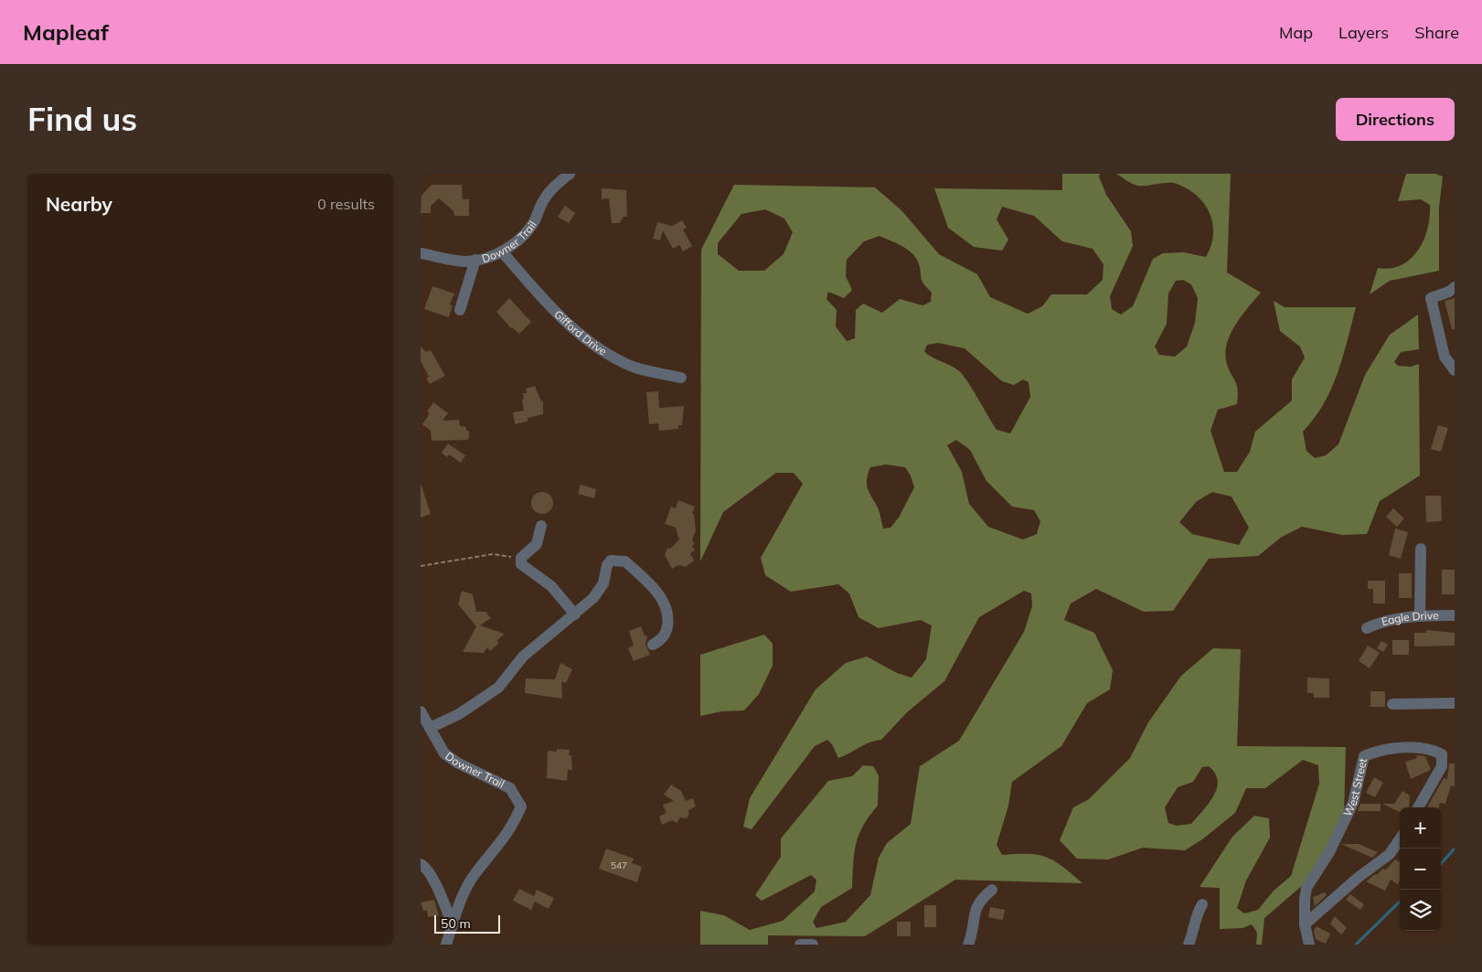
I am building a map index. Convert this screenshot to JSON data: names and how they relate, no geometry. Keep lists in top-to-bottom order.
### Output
{
  "streets": {
    "street": [
      "Downer Trail",
      "Gifford Drive",
      "Eagle Drive",
      "West Street"
    ]
  },
  "crossings": [
    ["Downer Trail", "Gifford Drive"]
  ],
  "house_numbers": ["547"],
  "scale_bar": "50 m",
  "page": {
    "header": "Mapleaf",
    "nav": ["Map", "Layers", "Share"],
    "buttons": "Directions",
    "title": "Find us",
    "heading": ["Nearby", "0 results"],
    "map_buttons": ["+", "−"],
    "scale": "50 m"
  }
}
